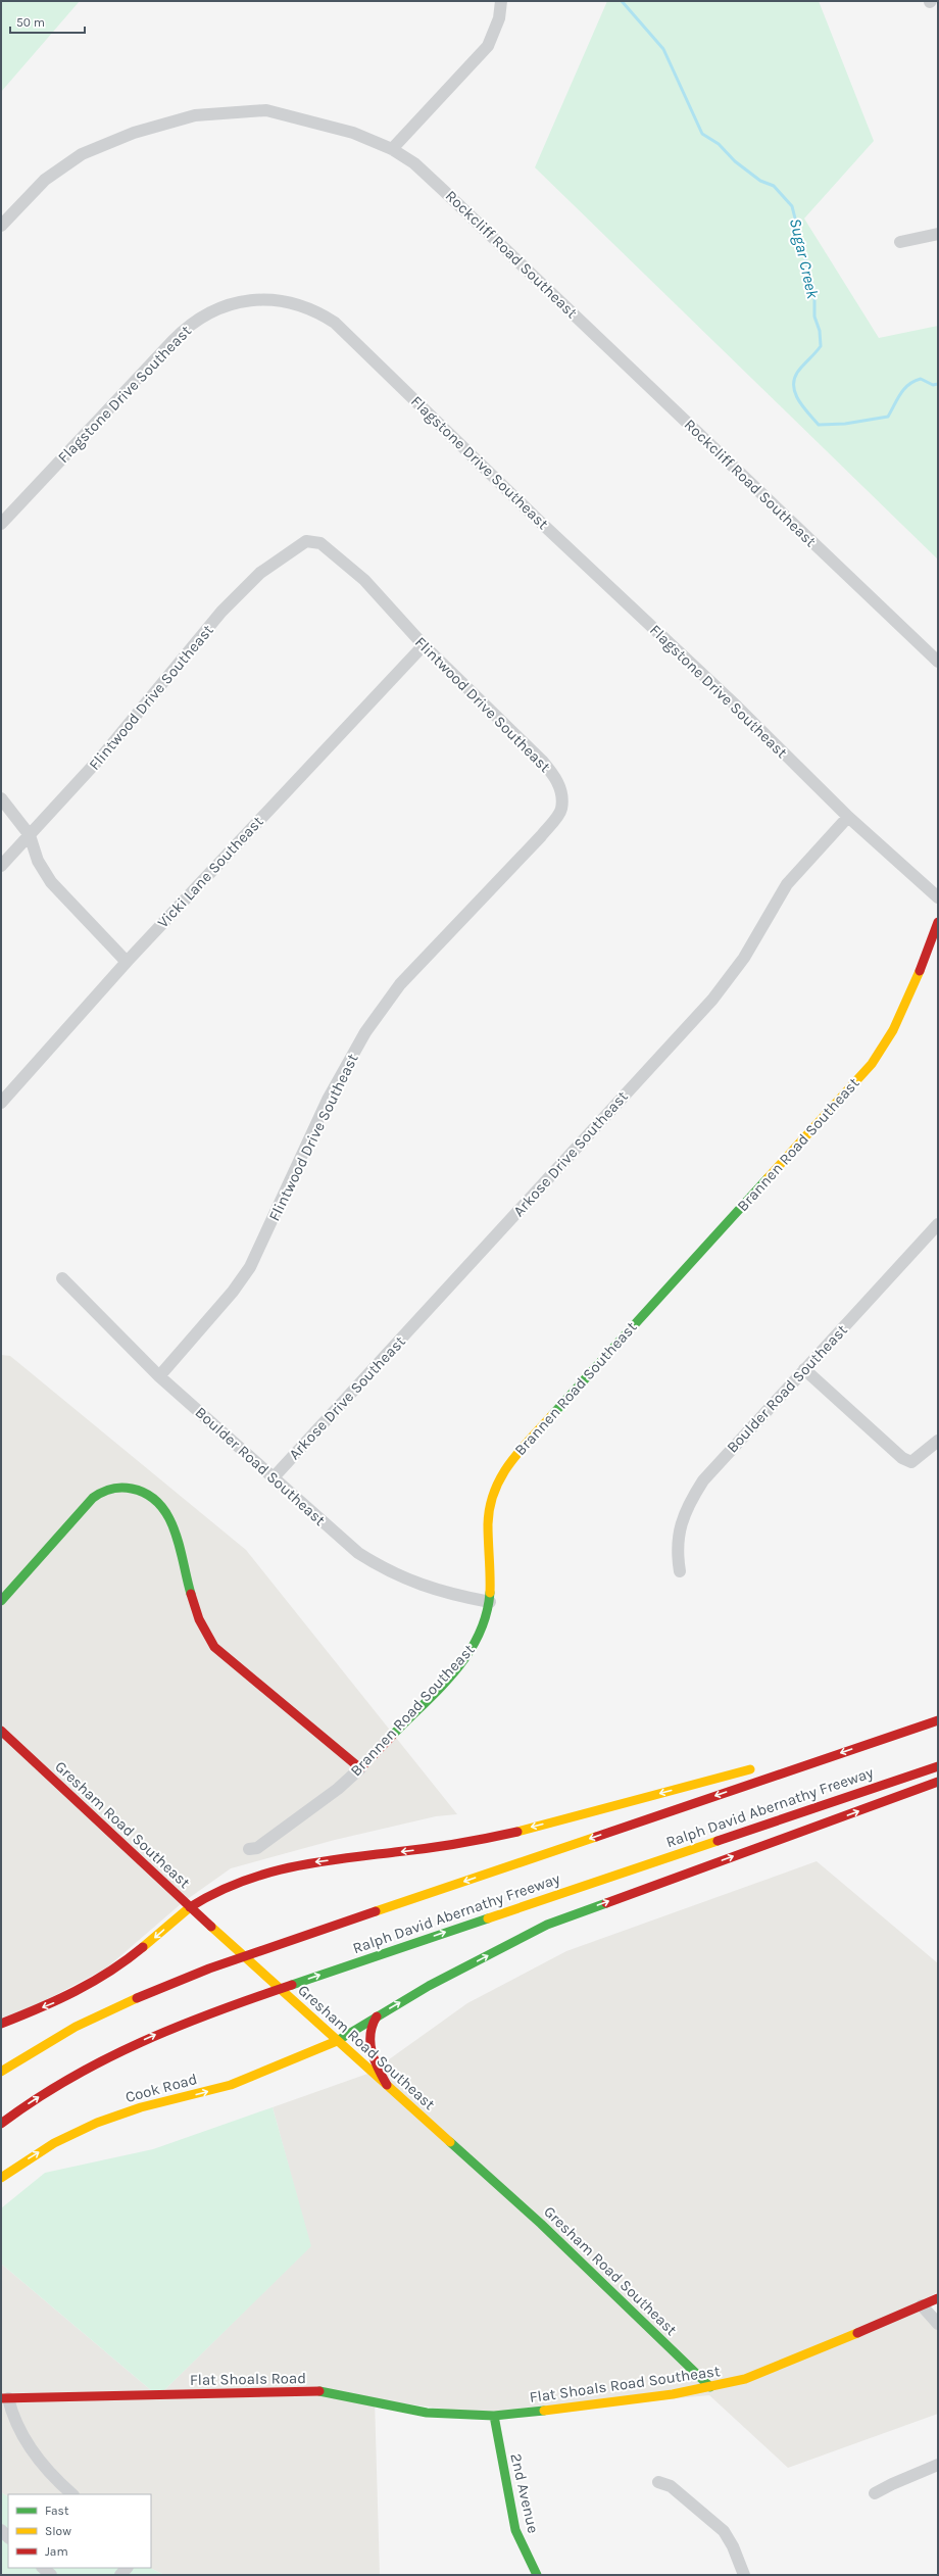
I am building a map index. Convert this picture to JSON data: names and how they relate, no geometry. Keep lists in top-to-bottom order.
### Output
{
  "streets": {
    "main road": [
      "Brannen Road Southeast",
      "Ralph David Abernathy Freeway",
      "Gresham Road Southeast",
      "Cook Road",
      "Flat Shoals Road",
      "Flat Shoals Road Southeast",
      "2nd Avenue"
    ],
    "street": [
      "Rockcliff Road Southeast",
      "Flagstone Drive Southeast",
      "Flintwood Drive Southeast",
      "Vicki Lane Southeast",
      "Arkose Drive Southeast",
      "Boulder Road Southeast"
    ]
  },
  "crossings": [
    ["Flagstone Drive Southeast", "Arkose Drive Southeast"],
    ["Flintwood Drive Southeast", "Vicki Lane Southeast"],
    ["Flintwood Drive Southeast", "Boulder Road Southeast"],
    ["Brannen Road Southeast", "Boulder Road Southeast"],
    ["Arkose Drive Southeast", "Boulder Road Southeast"],
    ["Gresham Road Southeast", "Cook Road"],
    ["Gresham Road Southeast", "Flat Shoals Road Southeast"],
    ["Flat Shoals Road", "Flat Shoals Road Southeast"],
    ["Flat Shoals Road", "2nd Avenue"],
    ["Flat Shoals Road Southeast", "2nd Avenue"]
  ],
  "one_way": ["Cook Road"],
  "water": ["Sugar Creek"],
  "legend": ["Fast", "Slow", "Jam"],
  "scale_bar": "50 m"
}
